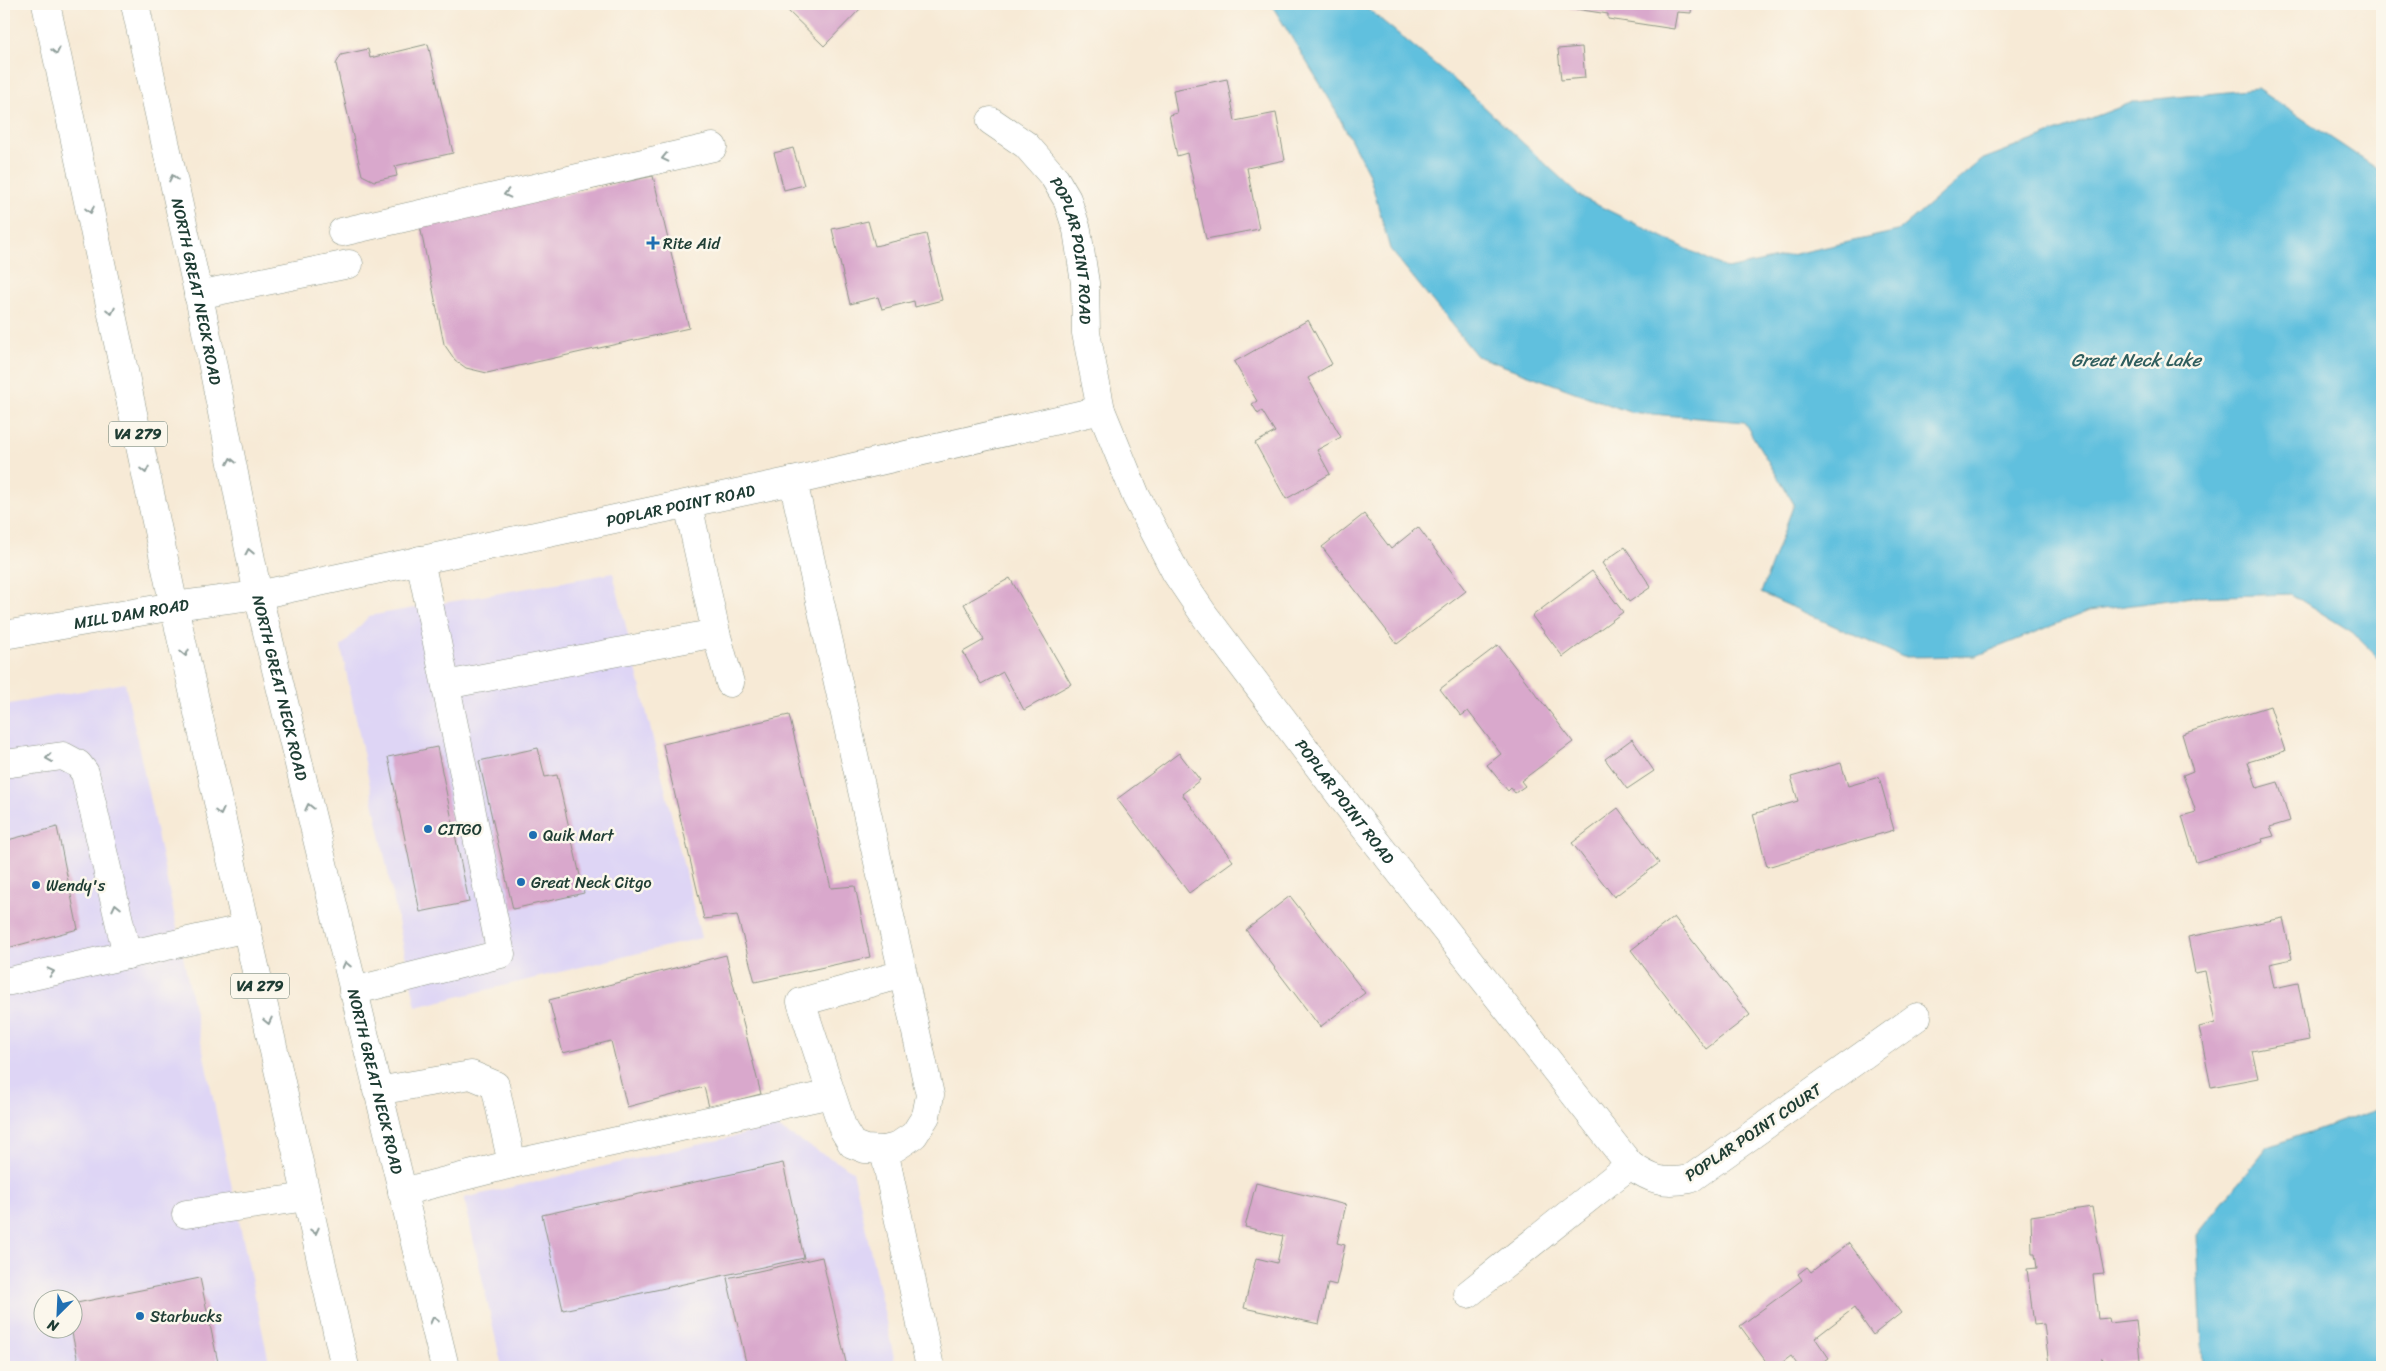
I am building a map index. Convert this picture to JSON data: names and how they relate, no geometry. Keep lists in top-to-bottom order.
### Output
{
  "streets": {
    "street": [
      "POPLAR POINT ROAD",
      "NORTH GREAT NECK ROAD",
      "VA 279",
      "MILL DAM ROAD",
      "POPLAR POINT COURT"
    ]
  },
  "crossings": [
    ["POPLAR POINT ROAD", "NORTH GREAT NECK ROAD"],
    ["POPLAR POINT ROAD", "MILL DAM ROAD"],
    ["POPLAR POINT ROAD", "POPLAR POINT COURT"],
    ["NORTH GREAT NECK ROAD", "MILL DAM ROAD"],
    ["VA 279", "MILL DAM ROAD"]
  ],
  "water": ["Great Neck Lake"],
  "places": {
    "health": ["Rite Aid"],
    "other": [
      "CITGO",
      "Quik Mart",
      "Great Neck Citgo",
      "Wendy's",
      "Starbucks"
    ]
  },
  "north": "bottom left"
}
